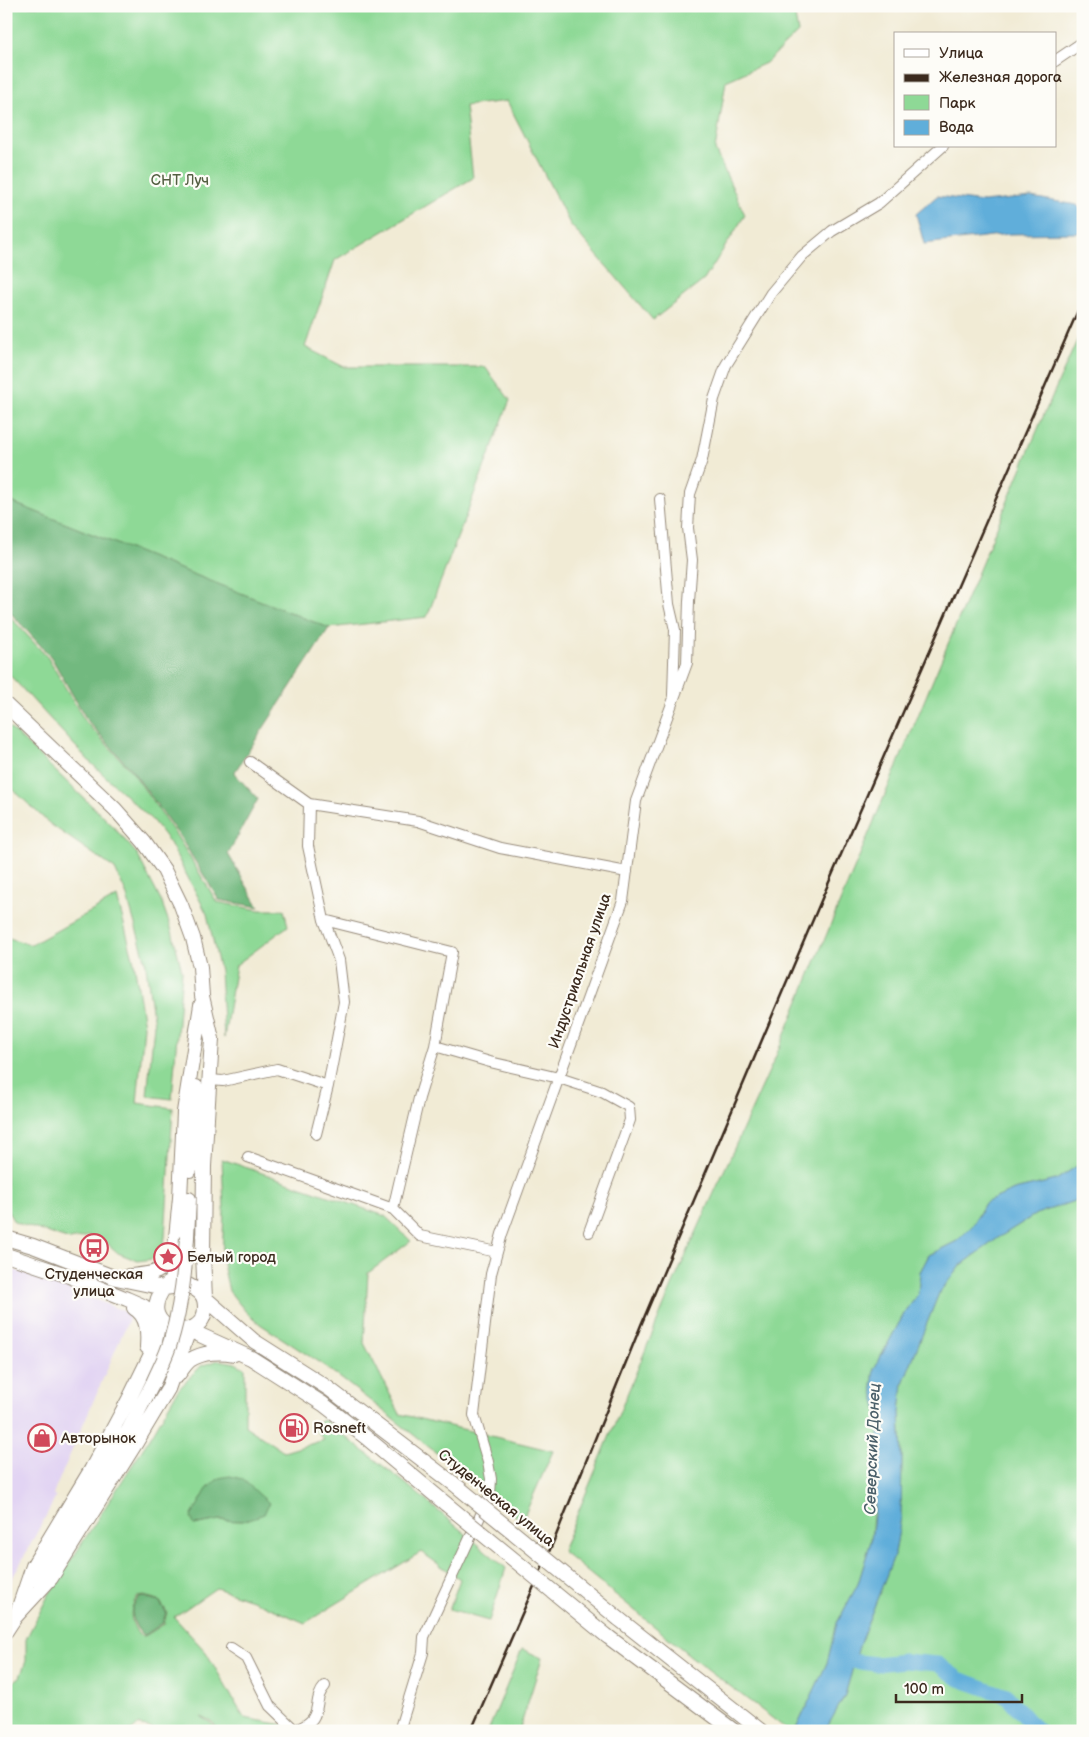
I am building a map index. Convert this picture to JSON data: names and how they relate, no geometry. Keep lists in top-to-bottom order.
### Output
{
  "streets": {
    "main road": ["Студенческая улица"],
    "street": ["Индустриальная улица"]
  },
  "water": ["Северский Донец"],
  "parks": ["СНТ Луч"],
  "places": {
    "bus stop": ["Студенческая улица"],
    "place": ["Белый город"],
    "fuel station": ["Rosneft"],
    "shop": ["Авторынок"]
  },
  "legend": [
    "Улица",
    "Железная дорога",
    "Парк",
    "Вода"
  ],
  "scale_bar": "100 m"
}
